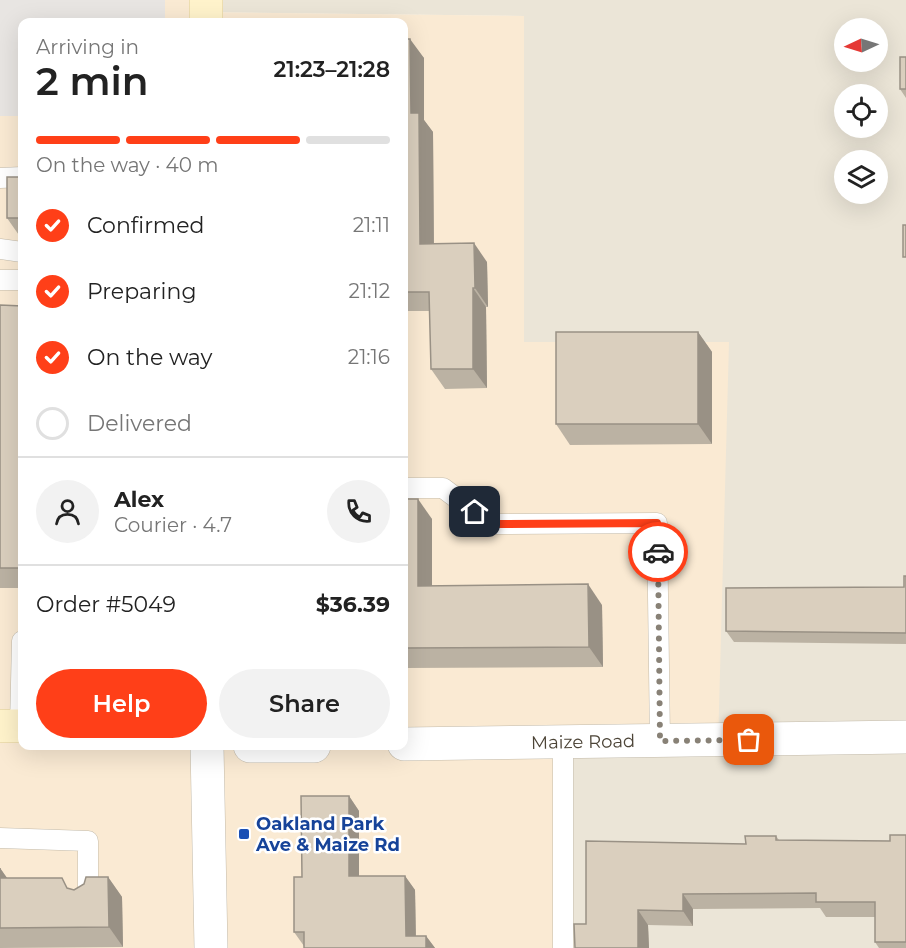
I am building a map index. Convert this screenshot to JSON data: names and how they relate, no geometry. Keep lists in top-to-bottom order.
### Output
{
  "streets": {
    "street": ["Maize Road"]
  },
  "places": {
    "transit": ["Oakland Park Ave & Maize Rd"]
  },
  "north": "left",
  "page": {
    "heading": ["2 min", "Arriving in", "21:23–21:28"],
    "panel": [
      "Alex",
      "Courier · 4.7",
      "Order #5049",
      "$36.39"
    ],
    "bar": "On the way · 40 m",
    "list": [
      ["Confirmed", "21:11"],
      ["Preparing", "21:12"],
      ["On the way", "21:16"],
      "Delivered"
    ],
    "buttons": ["Help", "Share"]
  }
}
